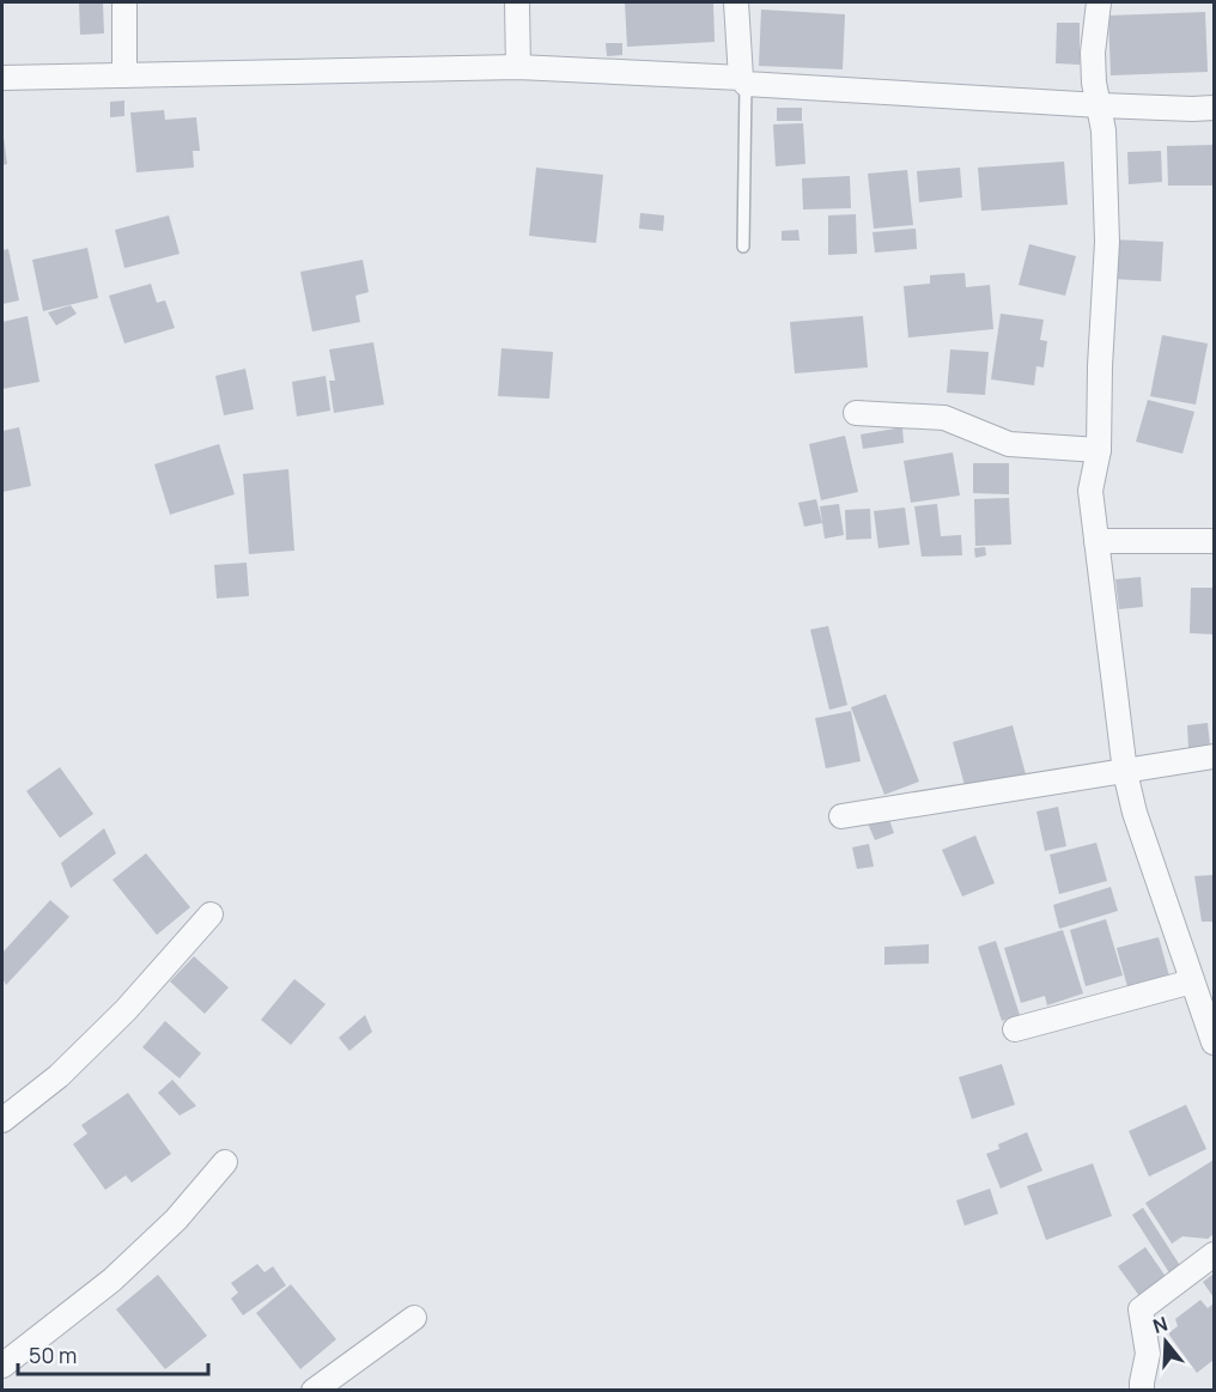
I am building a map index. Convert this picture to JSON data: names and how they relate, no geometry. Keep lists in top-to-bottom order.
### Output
{
  "scale_bar": "50 m",
  "north": "top"
}
